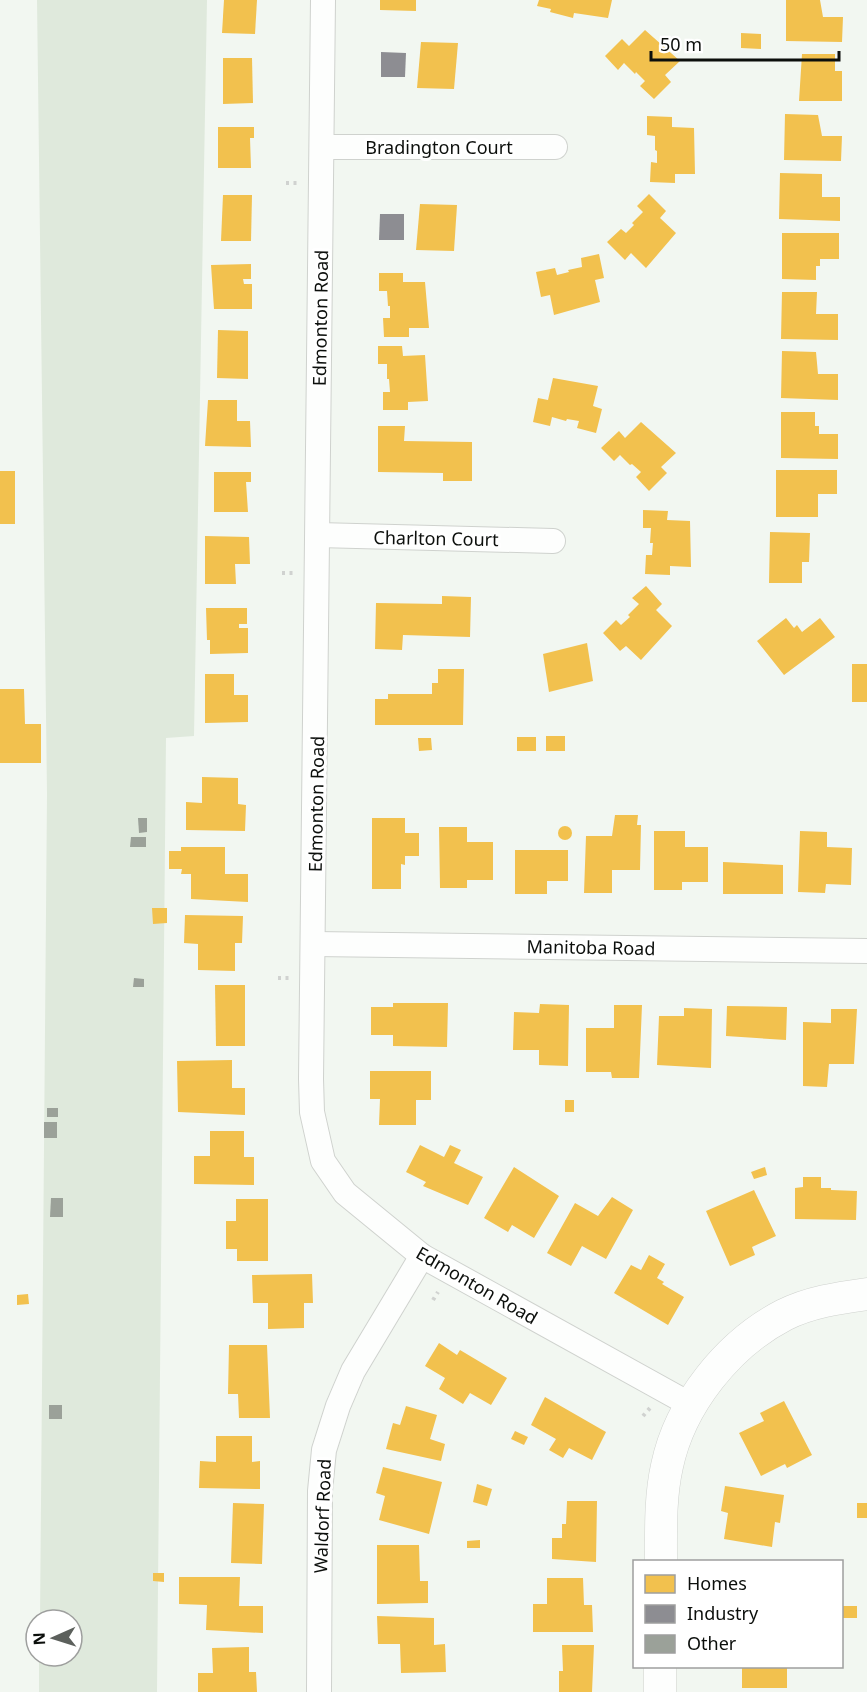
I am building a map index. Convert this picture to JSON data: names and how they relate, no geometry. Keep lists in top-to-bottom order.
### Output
{
  "streets": {
    "street": [
      "Bradington Court",
      "Edmonton Road",
      "Charlton Court",
      "Manitoba Road",
      "Waldorf Road"
    ]
  },
  "crossings": [
    ["Bradington Court", "Edmonton Road"],
    ["Edmonton Road", "Charlton Court"],
    ["Edmonton Road", "Manitoba Road"],
    ["Edmonton Road", "Waldorf Road"]
  ],
  "legend": ["Homes", "Industry", "Other"],
  "scale_bar": "50 m",
  "north": "left"
}
